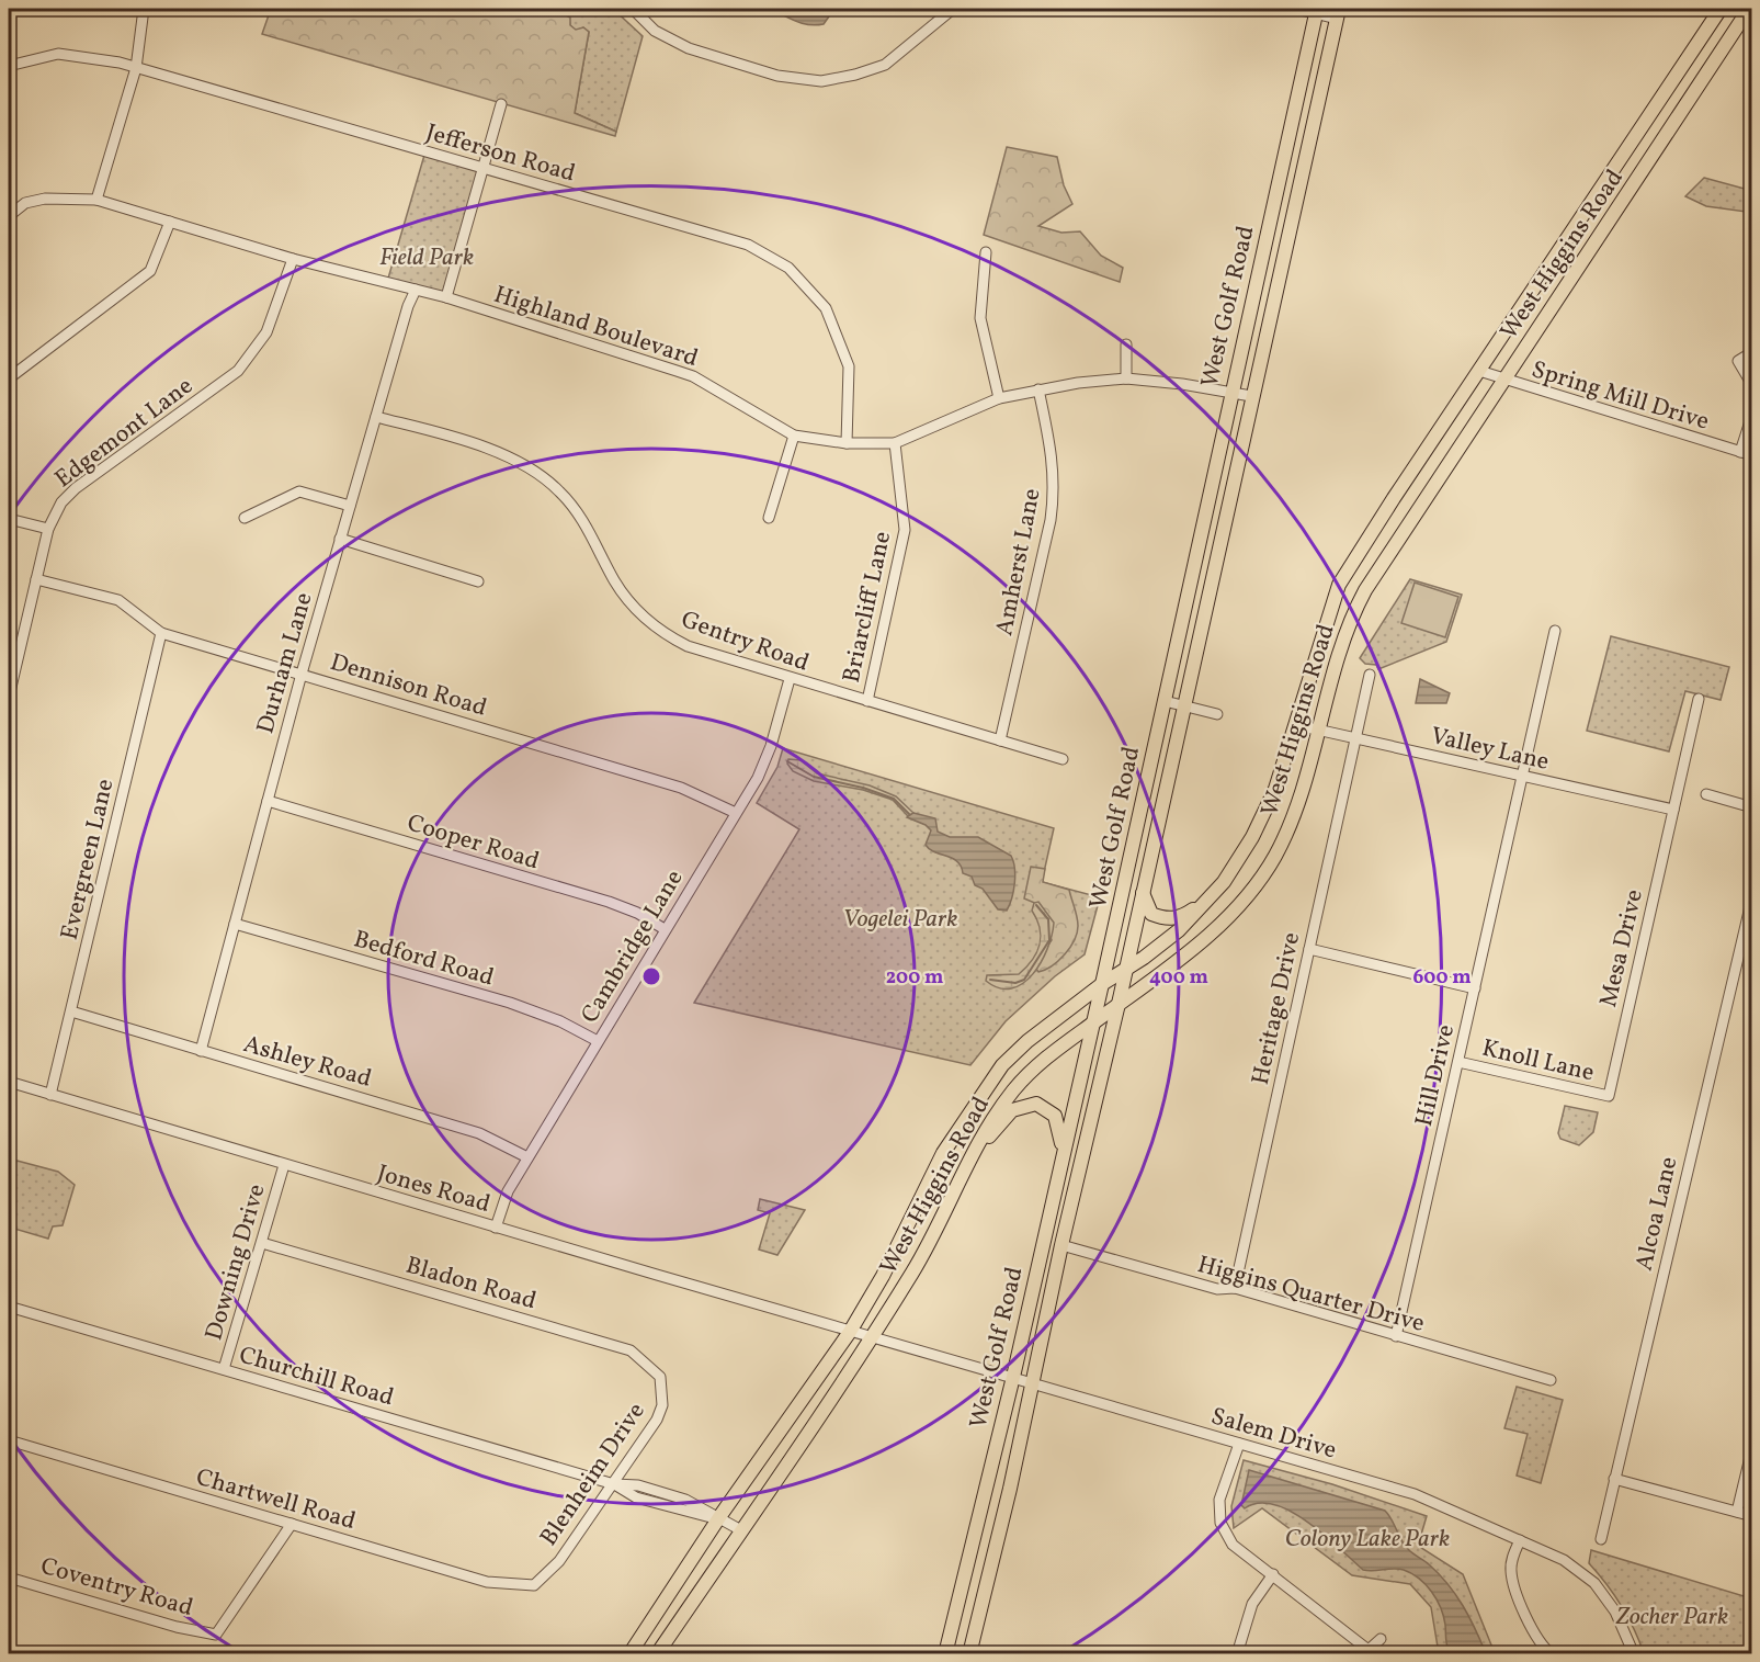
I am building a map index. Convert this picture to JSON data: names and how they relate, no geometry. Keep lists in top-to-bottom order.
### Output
{
  "streets": {
    "main road": ["West Higgins Road", "West Golf Road"],
    "street": [
      "Jefferson Road",
      "Highland Boulevard",
      "Spring Mill Drive",
      "Edgemont Lane",
      "Amherst Lane",
      "Briarcliff Lane",
      "Gentry Road",
      "Durham Lane",
      "Dennison Road",
      "Valley Lane",
      "Cooper Road",
      "Evergreen Lane",
      "Cambridge Lane",
      "Mesa Drive",
      "Bedford Road",
      "Heritage Drive",
      "Knoll Lane",
      "Ashley Road",
      "Hill Drive",
      "Jones Road",
      "Alcoa Lane",
      "Downing Drive",
      "Bladon Road",
      "Higgins Quarter Drive",
      "Churchill Road",
      "Salem Drive",
      "Blenheim Drive",
      "Chartwell Road",
      "Coventry Road"
    ]
  },
  "crossings": [
    ["Jefferson Road", "Highland Boulevard"],
    ["West Higgins Road", "West Golf Road"],
    ["West Higgins Road", "Spring Mill Drive"],
    ["West Higgins Road", "Valley Lane"],
    ["West Higgins Road", "Jones Road"],
    ["West Higgins Road", "Churchill Road"],
    ["West Higgins Road", "Salem Drive"],
    ["West Golf Road", "Highland Boulevard"],
    ["West Golf Road", "Higgins Quarter Drive"],
    ["West Golf Road", "Salem Drive"],
    ["Highland Boulevard", "Edgemont Lane"],
    ["Highland Boulevard", "Amherst Lane"],
    ["Highland Boulevard", "Briarcliff Lane"],
    ["Highland Boulevard", "Durham Lane"],
    ["Edgemont Lane", "Dennison Road"],
    ["Amherst Lane", "Gentry Road"],
    ["Briarcliff Lane", "Gentry Road"],
    ["Gentry Road", "Durham Lane"],
    ["Gentry Road", "Cambridge Lane"],
    ["Durham Lane", "Dennison Road"],
    ["Durham Lane", "Cooper Road"],
    ["Durham Lane", "Bedford Road"],
    ["Durham Lane", "Ashley Road"],
    ["Dennison Road", "Evergreen Lane"],
    ["Dennison Road", "Cambridge Lane"],
    ["Valley Lane", "Mesa Drive"],
    ["Valley Lane", "Heritage Drive"],
    ["Valley Lane", "Hill Drive"],
    ["Cooper Road", "Cambridge Lane"],
    ["Evergreen Lane", "Ashley Road"],
    ["Evergreen Lane", "Jones Road"],
    ["Cambridge Lane", "Bedford Road"],
    ["Cambridge Lane", "Ashley Road"],
    ["Cambridge Lane", "Jones Road"],
    ["Mesa Drive", "Knoll Lane"],
    ["Heritage Drive", "Higgins Quarter Drive"],
    ["Knoll Lane", "Hill Drive"],
    ["Hill Drive", "Higgins Quarter Drive"],
    ["Jones Road", "Downing Drive"],
    ["Jones Road", "Salem Drive"],
    ["Downing Drive", "Bladon Road"],
    ["Downing Drive", "Churchill Road"],
    ["Bladon Road", "Blenheim Drive"],
    ["Churchill Road", "Blenheim Drive"],
    ["Blenheim Drive", "Chartwell Road"],
    ["Chartwell Road", "Coventry Road"]
  ],
  "parks": [
    "Field Park",
    "Vogelei Park",
    "Colony Lake Park",
    "Zocher Park"
  ],
  "rings": ["200 m", "400 m", "600 m"]
}
